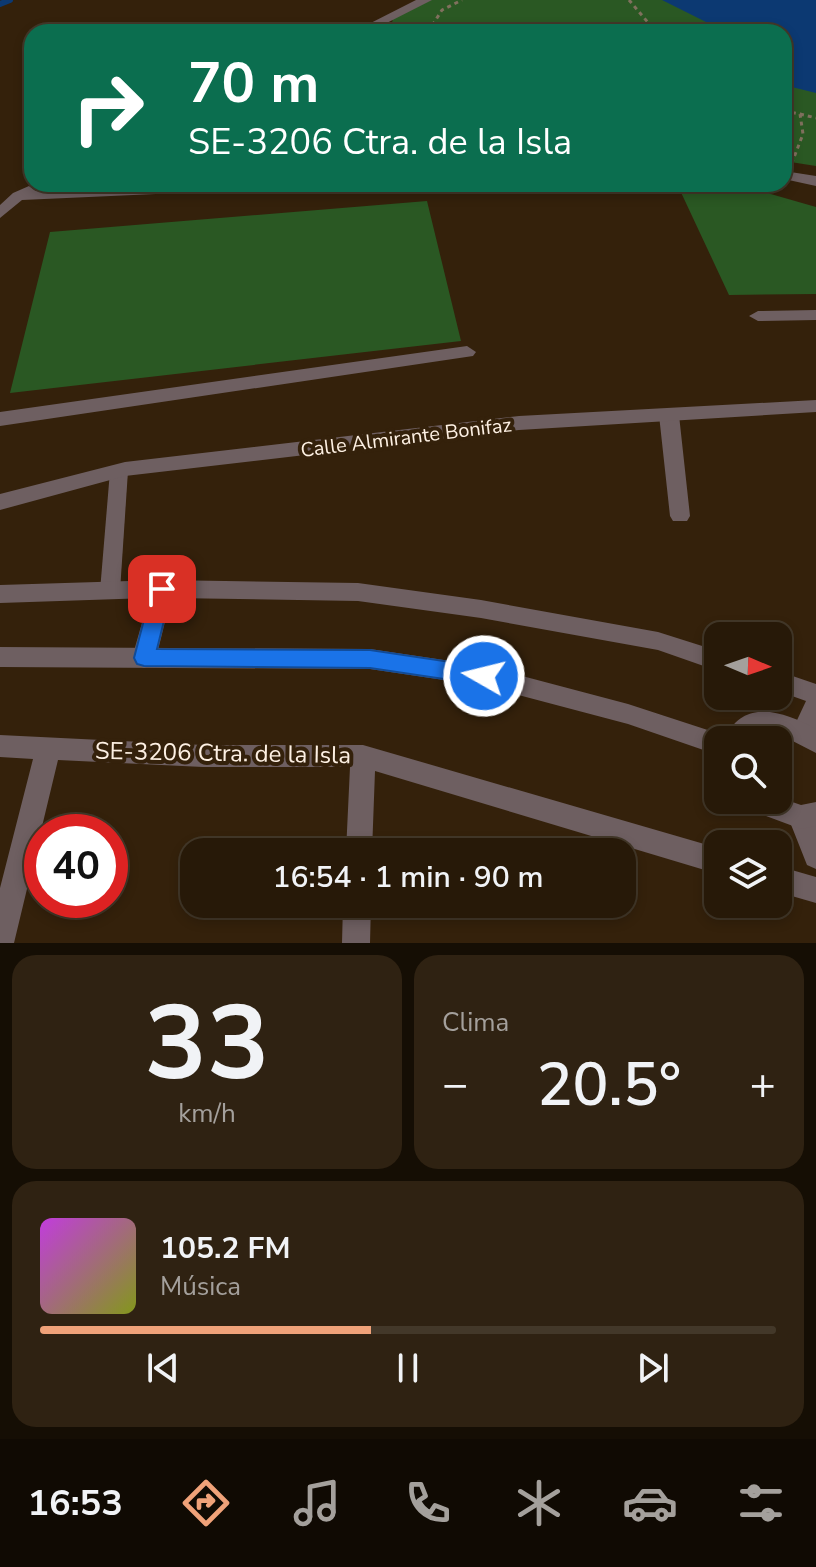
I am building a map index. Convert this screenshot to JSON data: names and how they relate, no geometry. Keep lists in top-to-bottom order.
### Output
{
  "streets": {
    "street": ["Calle Almirante Bonifaz", "SE-3206 Ctra. de la Isla"]
  },
  "north": "right",
  "page": {
    "turn": ["70 m", "SE-3206 Ctra. de la Isla"],
    "limit": "40",
    "trip": "16:54 · 1 min · 90 m",
    "tile": [
      ["33", "km/h"],
      "Clima"
    ],
    "heat": ["−", "20.5°", "+"],
    "song": ["105.2 FM", "Música"],
    "tabs": "16:53"
  }
}
